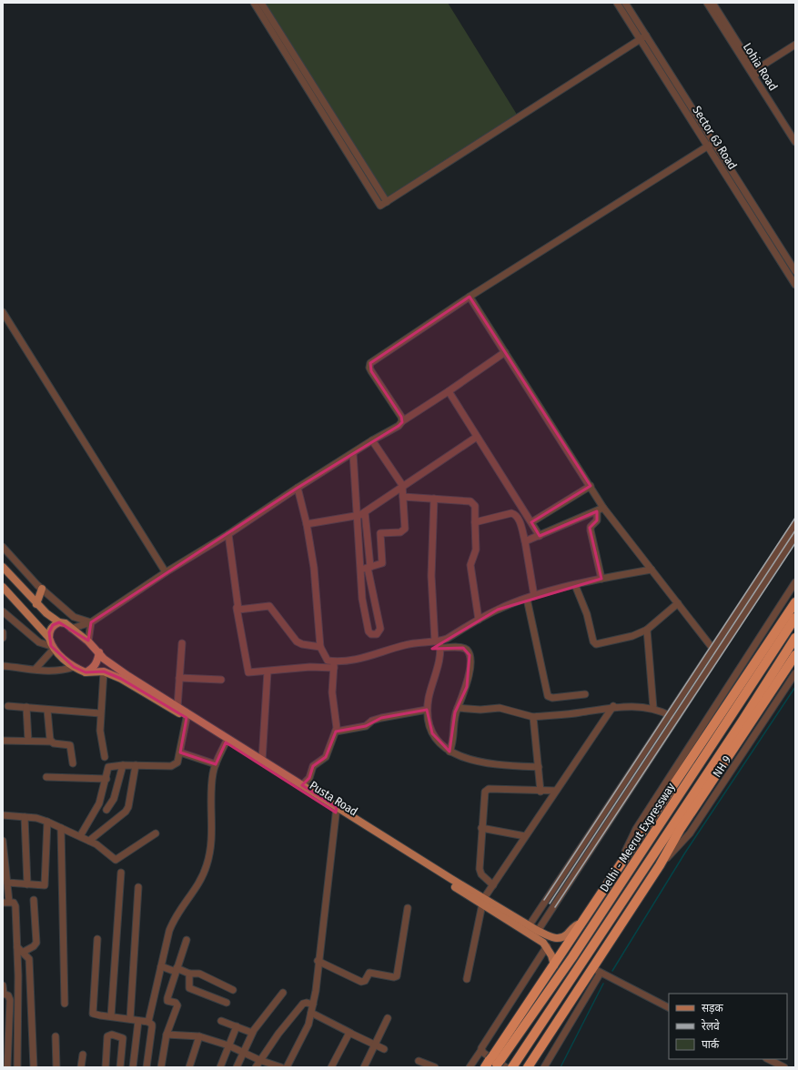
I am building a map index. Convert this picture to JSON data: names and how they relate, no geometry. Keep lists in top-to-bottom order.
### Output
{
  "streets": {
    "highway": ["Delhi - Meerut Expressway"],
    "main road": ["Pusta Road"],
    "street": ["Lohia Road", "Sector 63 Road", "NH 9"]
  },
  "legend": ["सड़क", "रेलवे", "पार्क"]
}
